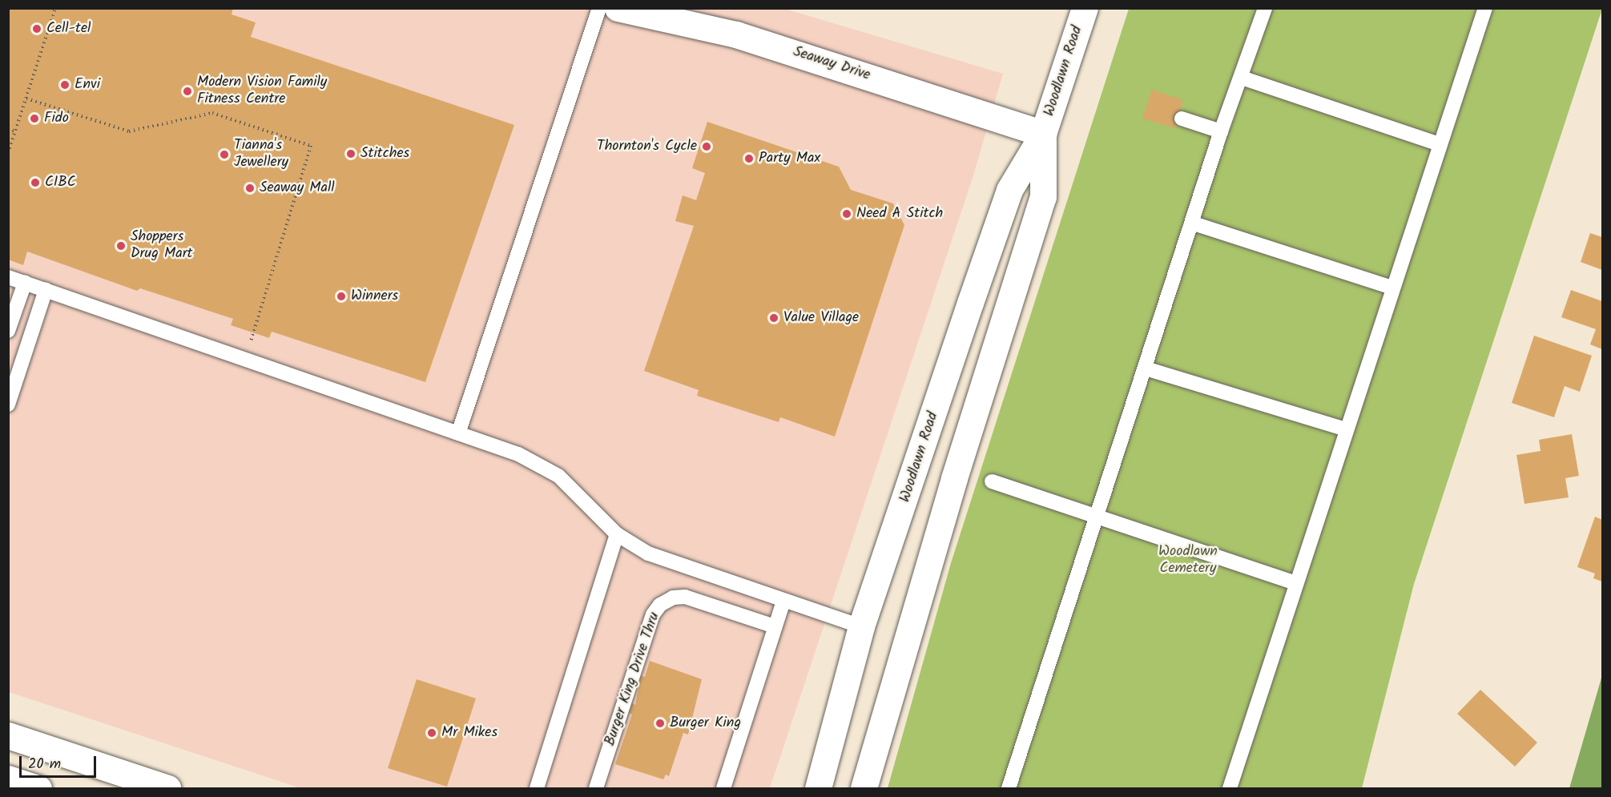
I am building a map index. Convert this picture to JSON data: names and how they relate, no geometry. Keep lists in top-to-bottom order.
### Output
{
  "streets": {
    "main road": ["Seaway Drive", "Woodlawn Road"],
    "lane": ["Burger King Drive Thru"]
  },
  "crossings": [
    ["Seaway Drive", "Woodlawn Road"]
  ],
  "parks": ["Woodlawn Cemetery"],
  "places": [
    "Cell-tel",
    "Envi",
    "Modern Vision Family Fitness Centre",
    "Fido",
    "Thornton's Cycle",
    "Stitches",
    "Tianna's Jewellery",
    "Party Max",
    "CIBC",
    "Seaway Mall",
    "Need A Stitch",
    "Shoppers Drug Mart",
    "Winners",
    "Value Village",
    "Burger King",
    "Mr Mikes"
  ],
  "scale_bar": "20 m"
}
